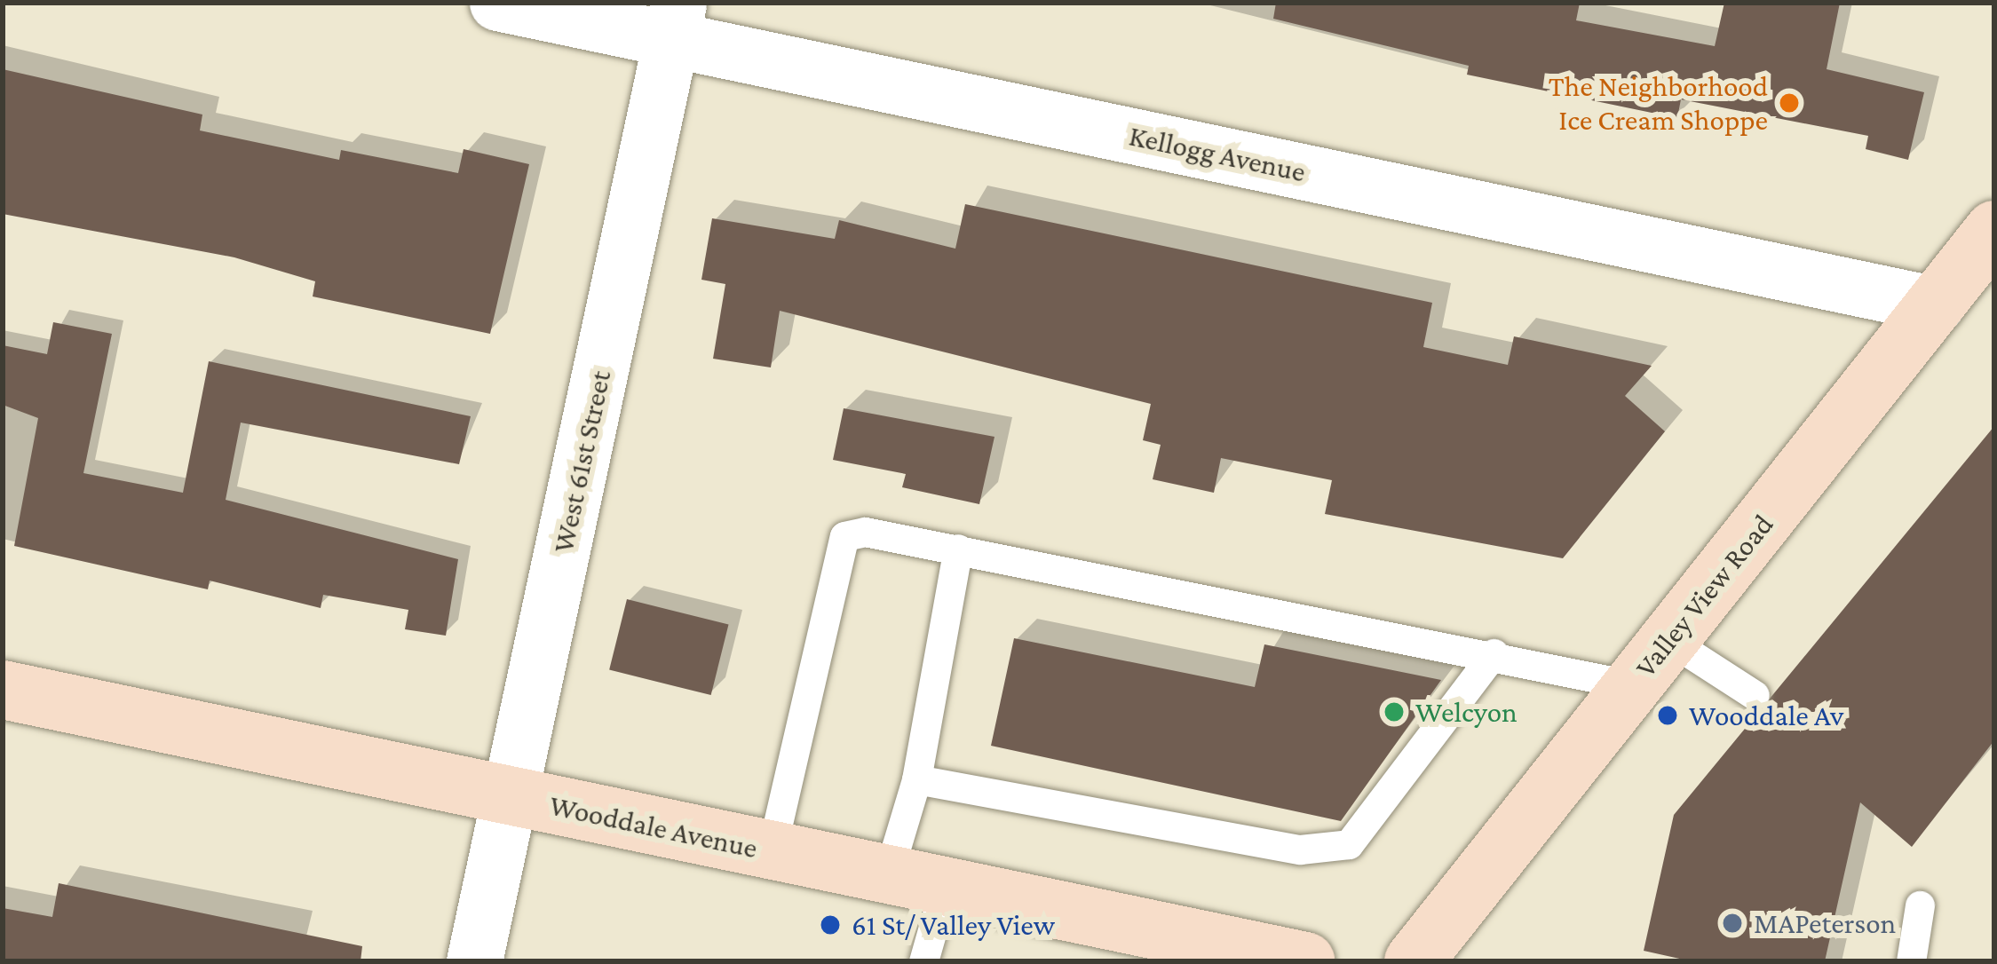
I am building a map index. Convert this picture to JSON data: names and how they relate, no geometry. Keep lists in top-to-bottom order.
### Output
{
  "streets": {
    "street": [
      "Kellogg Avenue",
      "West 61st Street",
      "Valley View Road",
      "Wooddale Avenue"
    ]
  },
  "crossings": [
    ["Kellogg Avenue", "West 61st Street"],
    ["Kellogg Avenue", "Valley View Road"],
    ["West 61st Street", "Wooddale Avenue"]
  ],
  "places": [
    "The Neighborhood Ice Cream Shoppe",
    "Welcyon",
    "Wooddale Av",
    "MAPeterson",
    "61 St/ Valley View"
  ]
}
